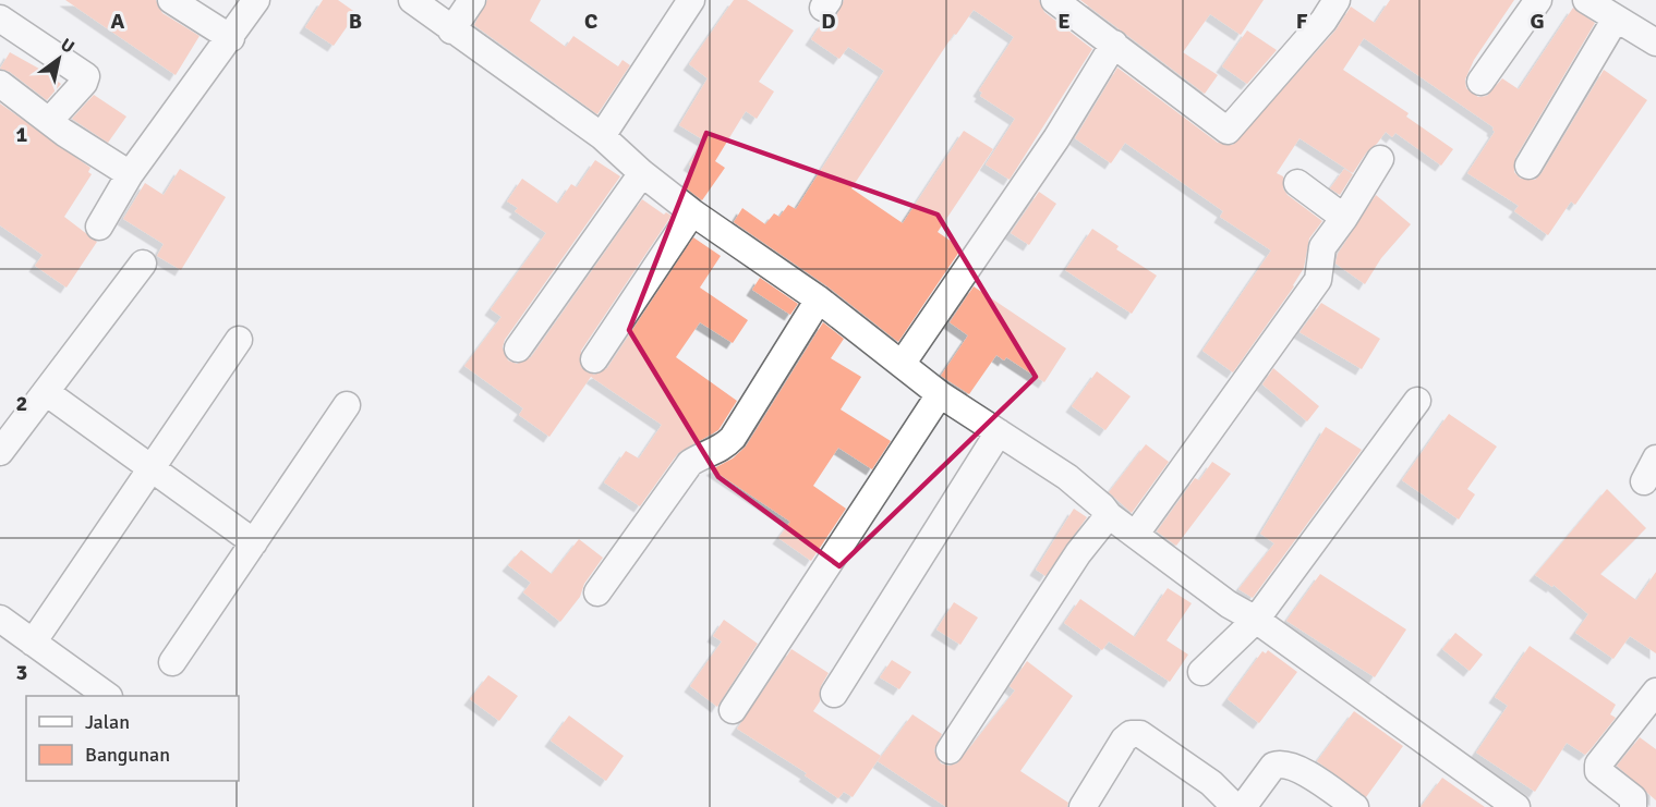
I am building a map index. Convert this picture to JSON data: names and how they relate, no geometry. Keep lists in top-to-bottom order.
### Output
{
  "legend": ["Jalan", "Bangunan"],
  "north": "top right",
  "grid": {
    "columns": [
      "A",
      "B",
      "C",
      "D",
      "E",
      "F",
      "G"
    ],
    "rows": ["1", "2", "3"]
  }
}
